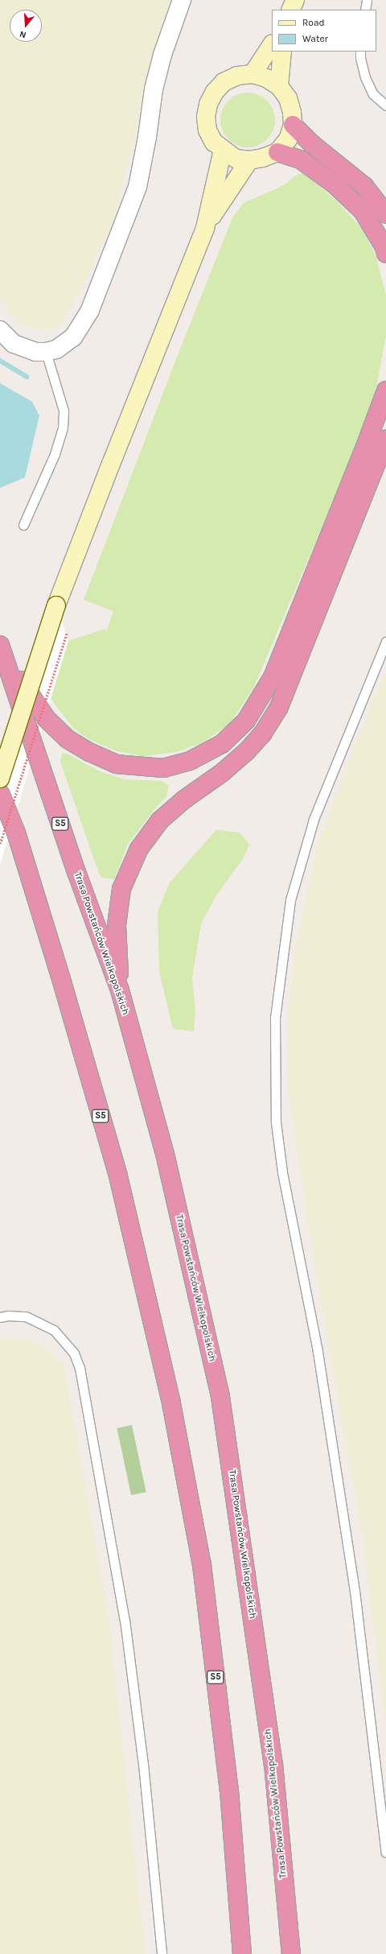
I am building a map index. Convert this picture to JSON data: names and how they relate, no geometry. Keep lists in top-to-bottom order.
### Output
{
  "streets": {
    "highway": ["S5", "Trasa Powstańców Wielkopolskich"]
  },
  "legend": ["Road", "Water"],
  "north": "bottom"
}
